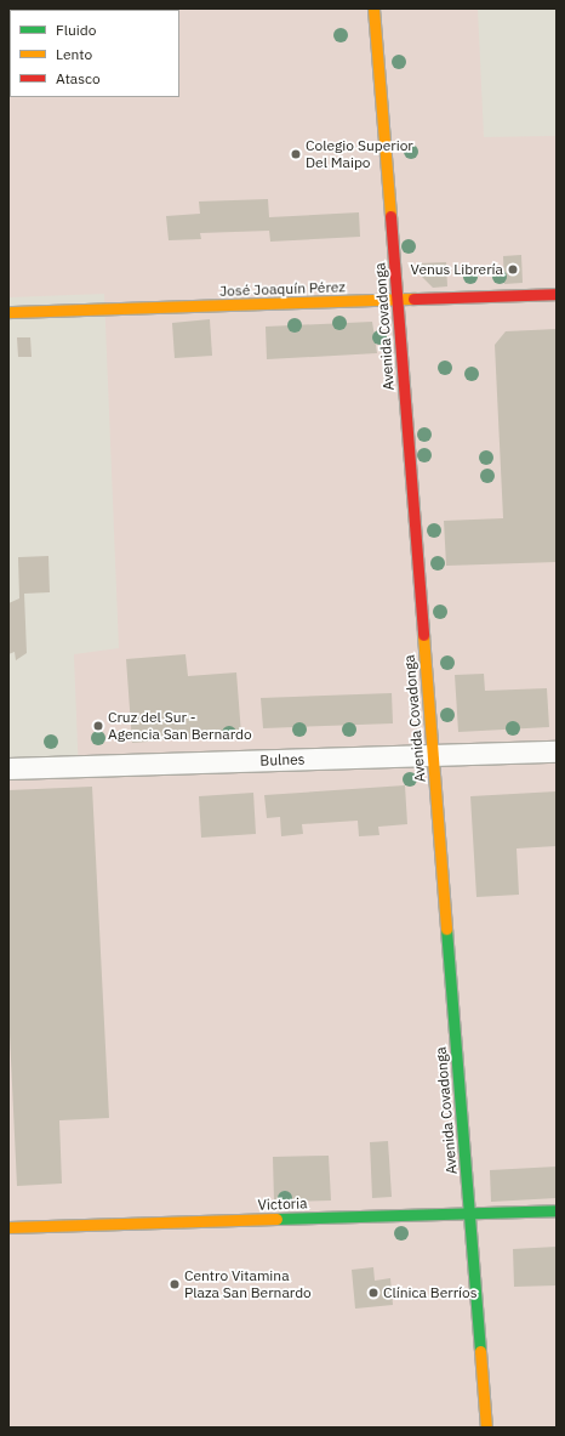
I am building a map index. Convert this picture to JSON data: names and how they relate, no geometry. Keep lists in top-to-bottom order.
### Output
{
  "streets": {
    "street": [
      "José Joaquín Pérez",
      "Avenida Covadonga",
      "Bulnes",
      "Victoria"
    ]
  },
  "crossings": [
    ["José Joaquín Pérez", "Avenida Covadonga"],
    ["Avenida Covadonga", "Bulnes"],
    ["Avenida Covadonga", "Victoria"]
  ],
  "places": [
    "Colegio Superior Del Maipo",
    "Venus Librería",
    "Cruz del Sur - Agencia San Bernardo",
    "Centro Vitamina Plaza San Bernardo",
    "Clínica Berríos"
  ],
  "legend": ["Fluido", "Lento", "Atasco"]
}
